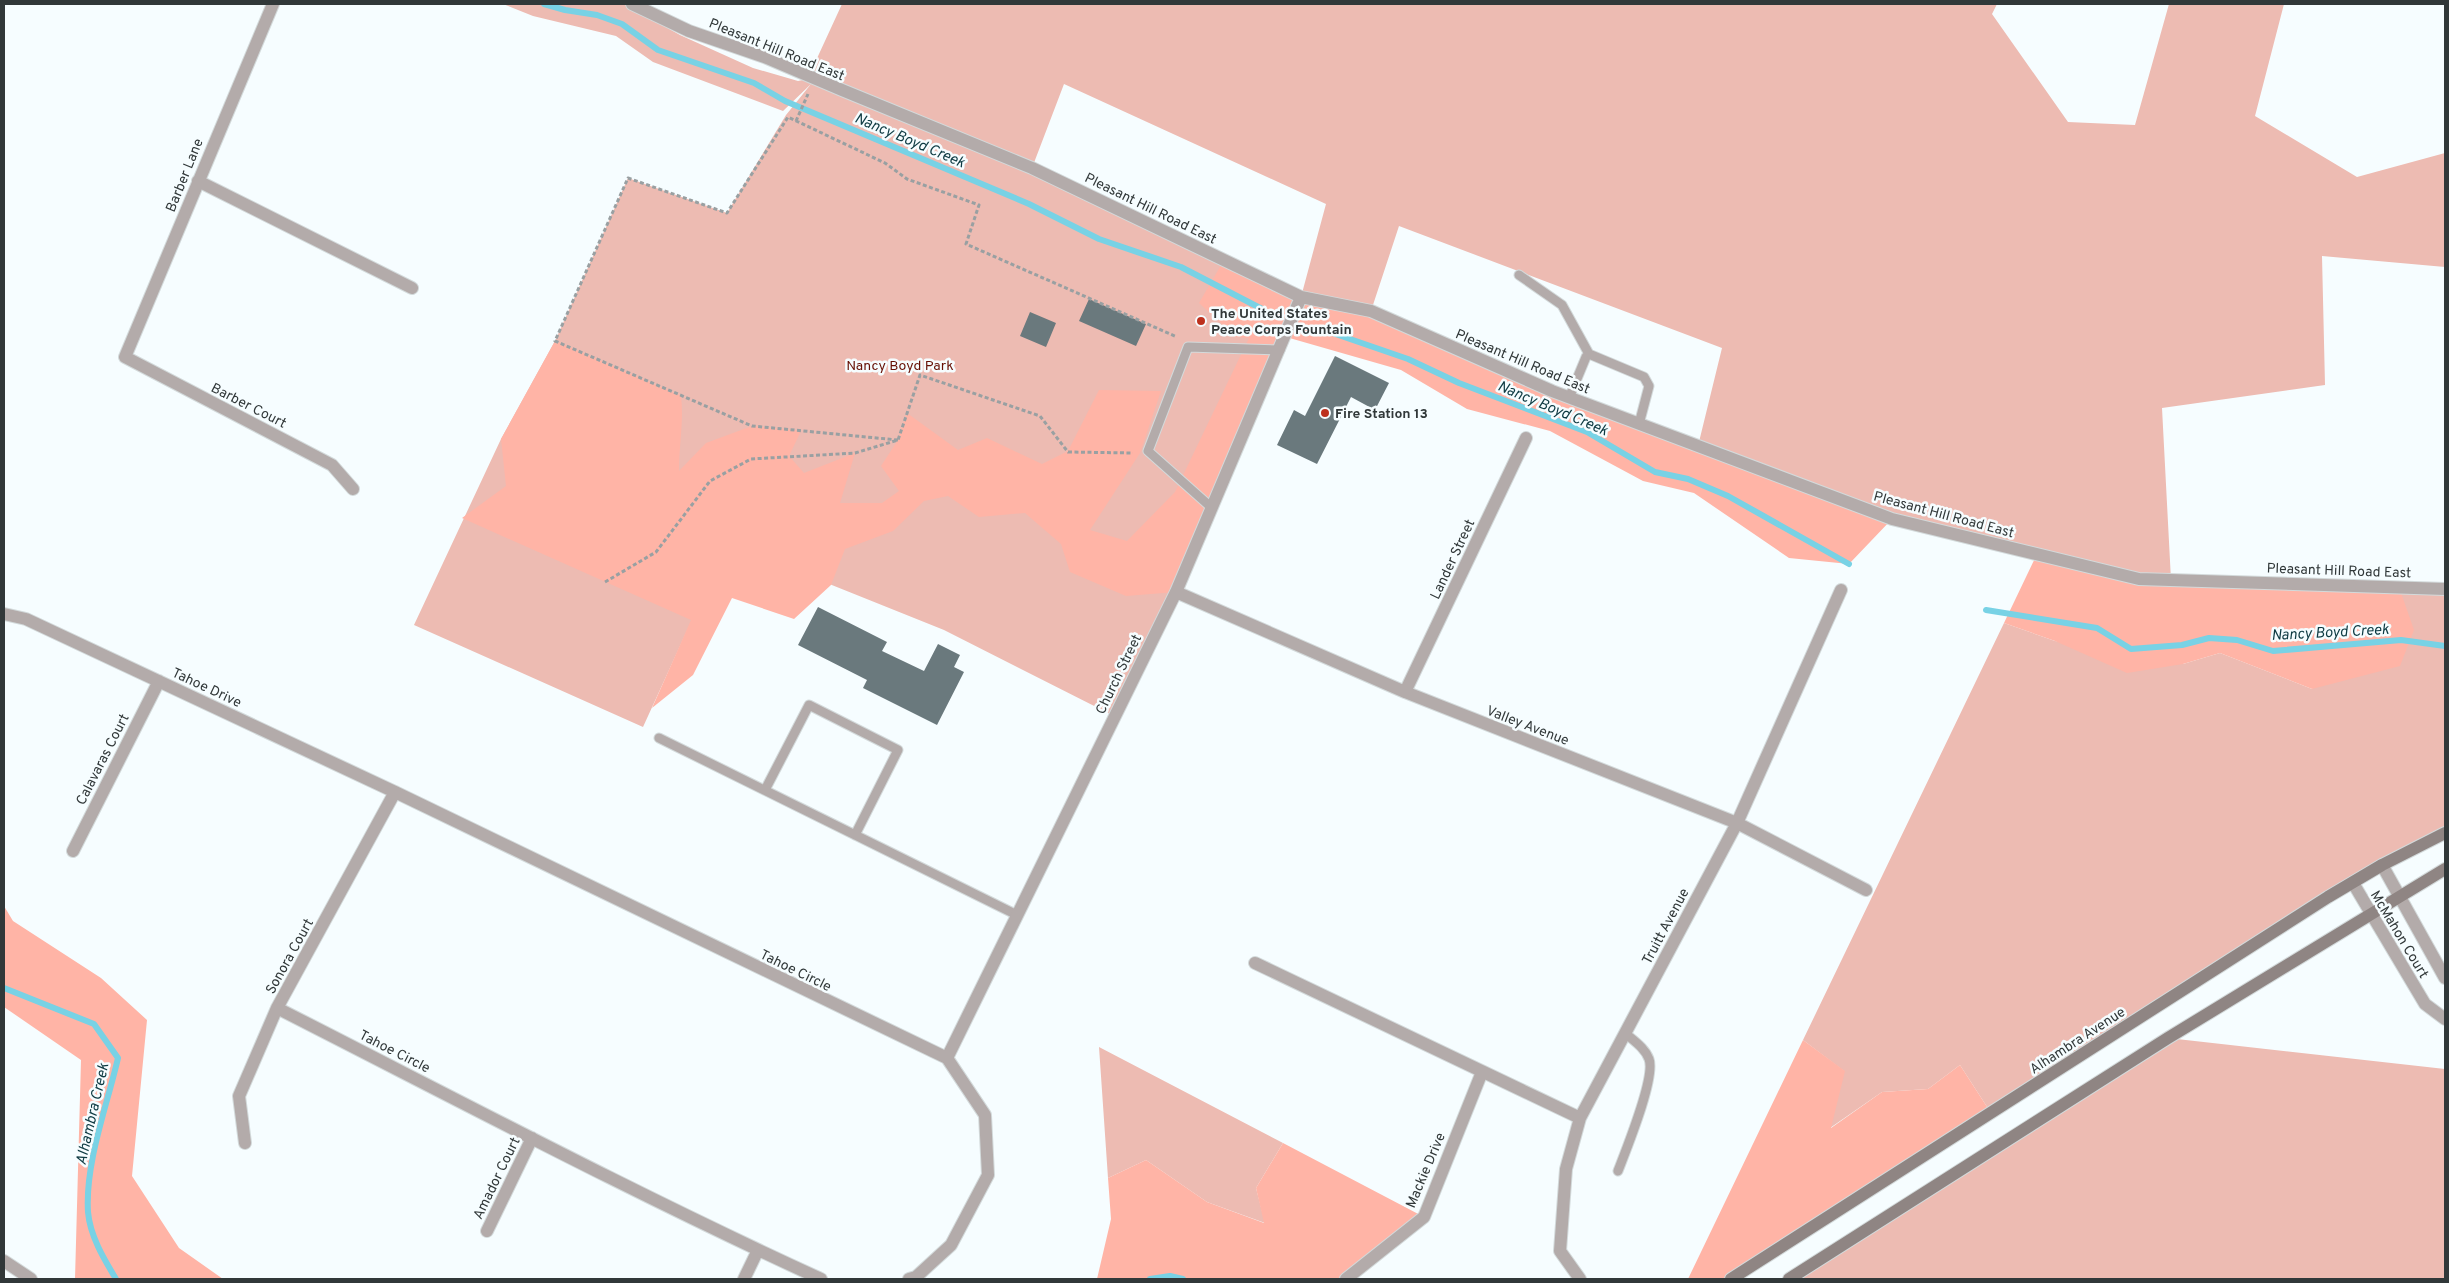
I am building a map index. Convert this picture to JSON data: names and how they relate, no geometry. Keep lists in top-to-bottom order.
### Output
{
  "streets": {
    "main road": ["Alhambra Avenue"],
    "street": [
      "Pleasant Hill Road East",
      "Barber Lane",
      "Barber Court",
      "Lander Street",
      "Church Street",
      "Tahoe Drive",
      "Valley Avenue",
      "Calavaras Court",
      "Truitt Avenue",
      "McMahon Court",
      "Sonora Court",
      "Tahoe Circle",
      "Mackie Drive",
      "Amador Court"
    ]
  },
  "crossings": [
    ["Pleasant Hill Road East", "Church Street"],
    ["Barber Lane", "Barber Court"],
    ["Lander Street", "Valley Avenue"],
    ["Church Street", "Valley Avenue"],
    ["Church Street", "Tahoe Circle"],
    ["Tahoe Drive", "Calavaras Court"],
    ["Tahoe Drive", "Sonora Court"],
    ["Tahoe Drive", "Tahoe Circle"],
    ["Valley Avenue", "Truitt Avenue"],
    ["McMahon Court", "Alhambra Avenue"],
    ["Sonora Court", "Tahoe Circle"],
    ["Tahoe Circle", "Amador Court"]
  ],
  "water": ["Nancy Boyd Creek", "Alhambra Creek"],
  "parks": ["Nancy Boyd Park"],
  "places": ["The United States Peace Corps Fountain", "Fire Station 13"]
}
